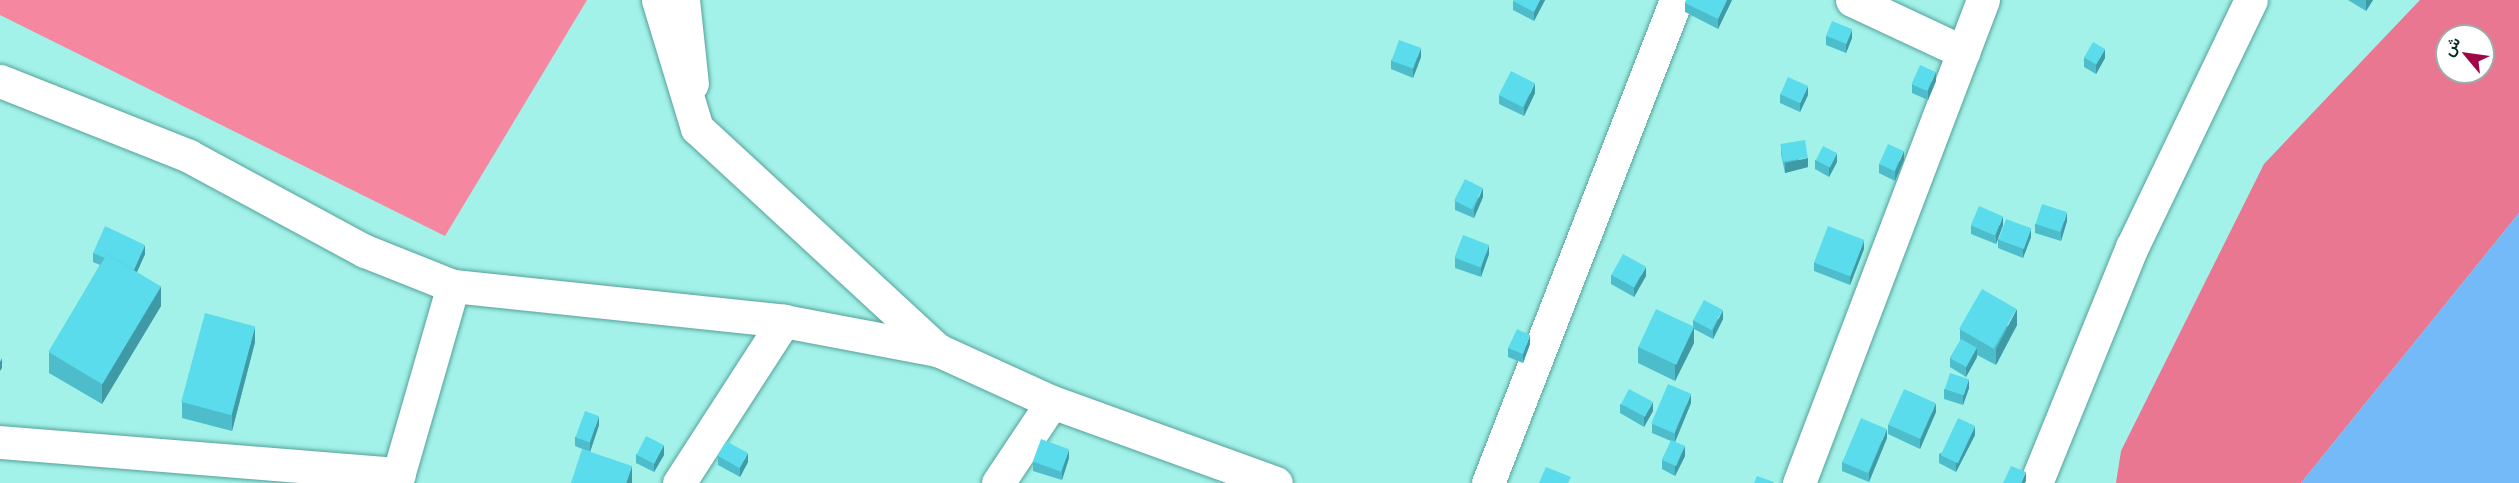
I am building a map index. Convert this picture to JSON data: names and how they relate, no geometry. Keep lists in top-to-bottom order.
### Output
{
  "north": "top left"
}
